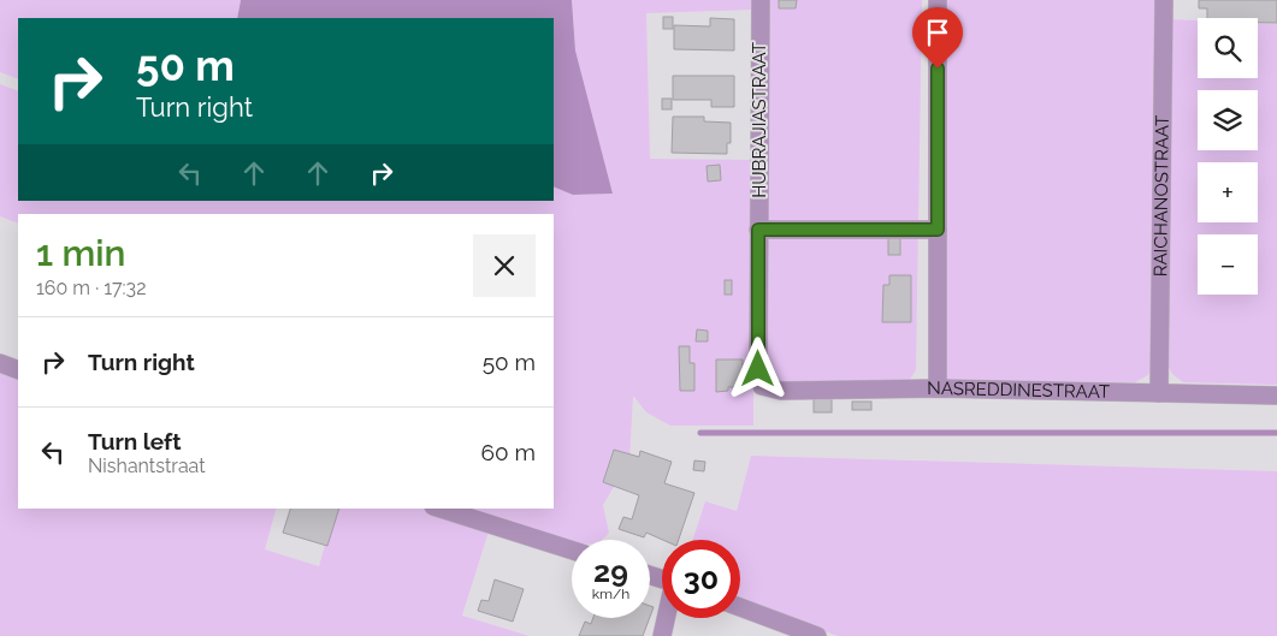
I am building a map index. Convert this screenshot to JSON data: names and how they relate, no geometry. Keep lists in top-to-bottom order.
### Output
{
  "streets": {
    "street": ["HUBRAJIASTRAAT", "RAICHANOSTRAAT", "NASREDDINESTRAAT"]
  },
  "crossings": [
    ["HUBRAJIASTRAAT", "NASREDDINESTRAAT"],
    ["RAICHANOSTRAAT", "NASREDDINESTRAAT"]
  ],
  "page": {
    "map_buttons": ["+", "−"],
    "turn": ["50 m", "Turn right"],
    "heading": ["1 min", "160 m · 17:32"],
    "list": [
      {
        "name": "Turn right",
        "value": "50 m"
      },
      {
        "name": "Turn left",
        "note": "Nishantstraat",
        "value": "60 m"
      }
    ],
    "speed": "29 km/h",
    "limit": "30"
  }
}
